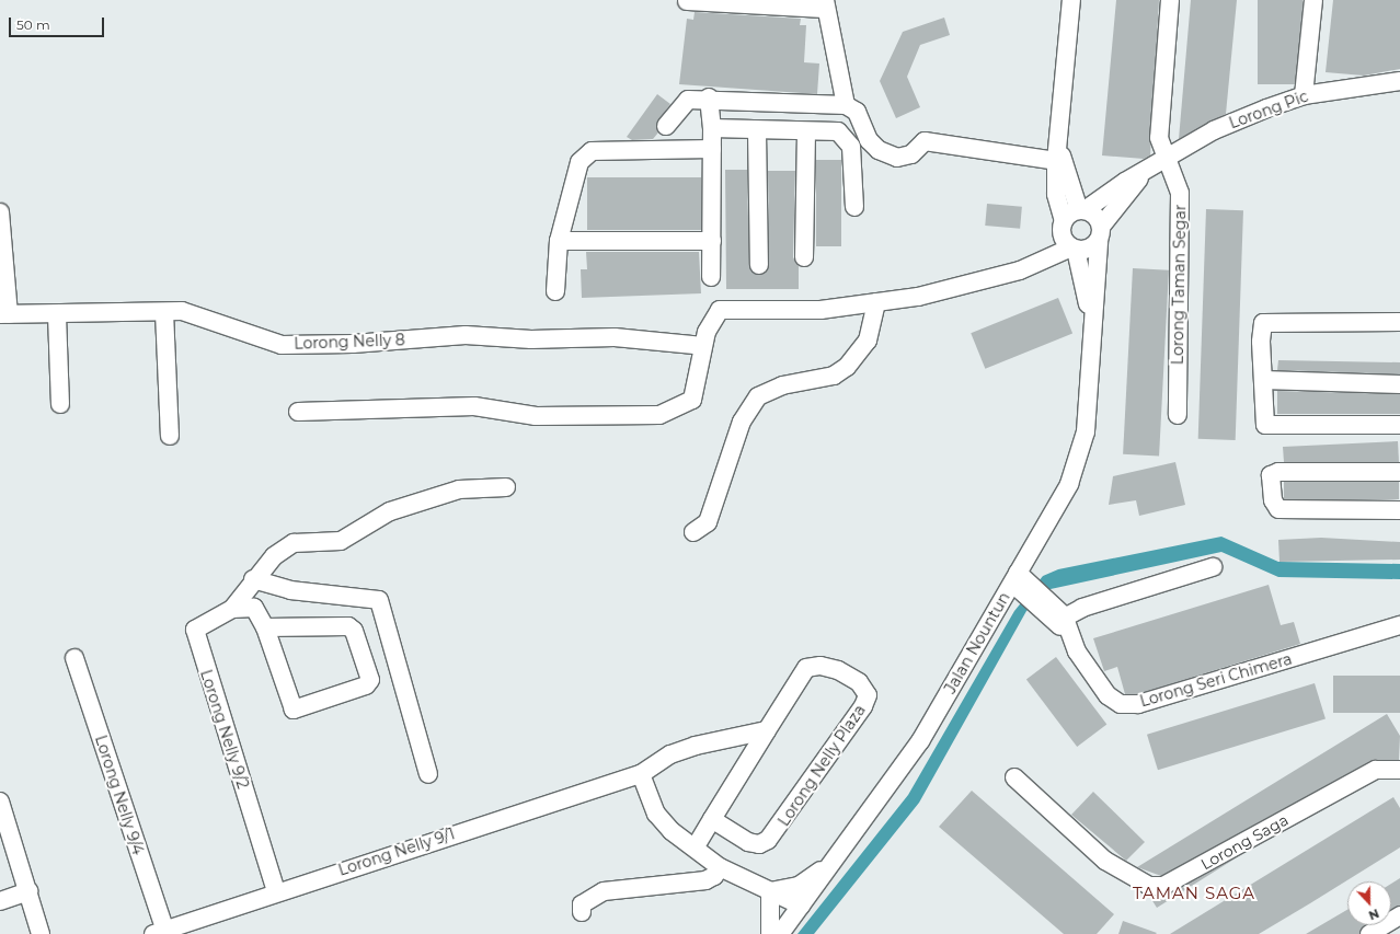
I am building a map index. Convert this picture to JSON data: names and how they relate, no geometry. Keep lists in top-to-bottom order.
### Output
{
  "streets": {
    "street": [
      "Lorong Pic",
      "Lorong Taman Segar",
      "Lorong Nelly 8",
      "Jalan Nountun",
      "Lorong Seri Chimera",
      "Lorong Nelly 9/2",
      "Lorong Nelly Plaza",
      "Lorong Nelly 9/4",
      "Lorong Saga",
      "Lorong Nelly 9/1"
    ]
  },
  "crossings": [
    ["Lorong Pic", "Lorong Taman Segar"],
    ["Lorong Pic", "Jalan Nountun"],
    ["Jalan Nountun", "Lorong Seri Chimera"],
    ["Lorong Nelly 9/2", "Lorong Nelly 9/1"],
    ["Lorong Nelly Plaza", "Lorong Nelly 9/1"],
    ["Lorong Nelly 9/4", "Lorong Nelly 9/1"]
  ],
  "districts": ["TAMAN SAGA"],
  "scale_bar": "50 m",
  "north": "bottom"
}
